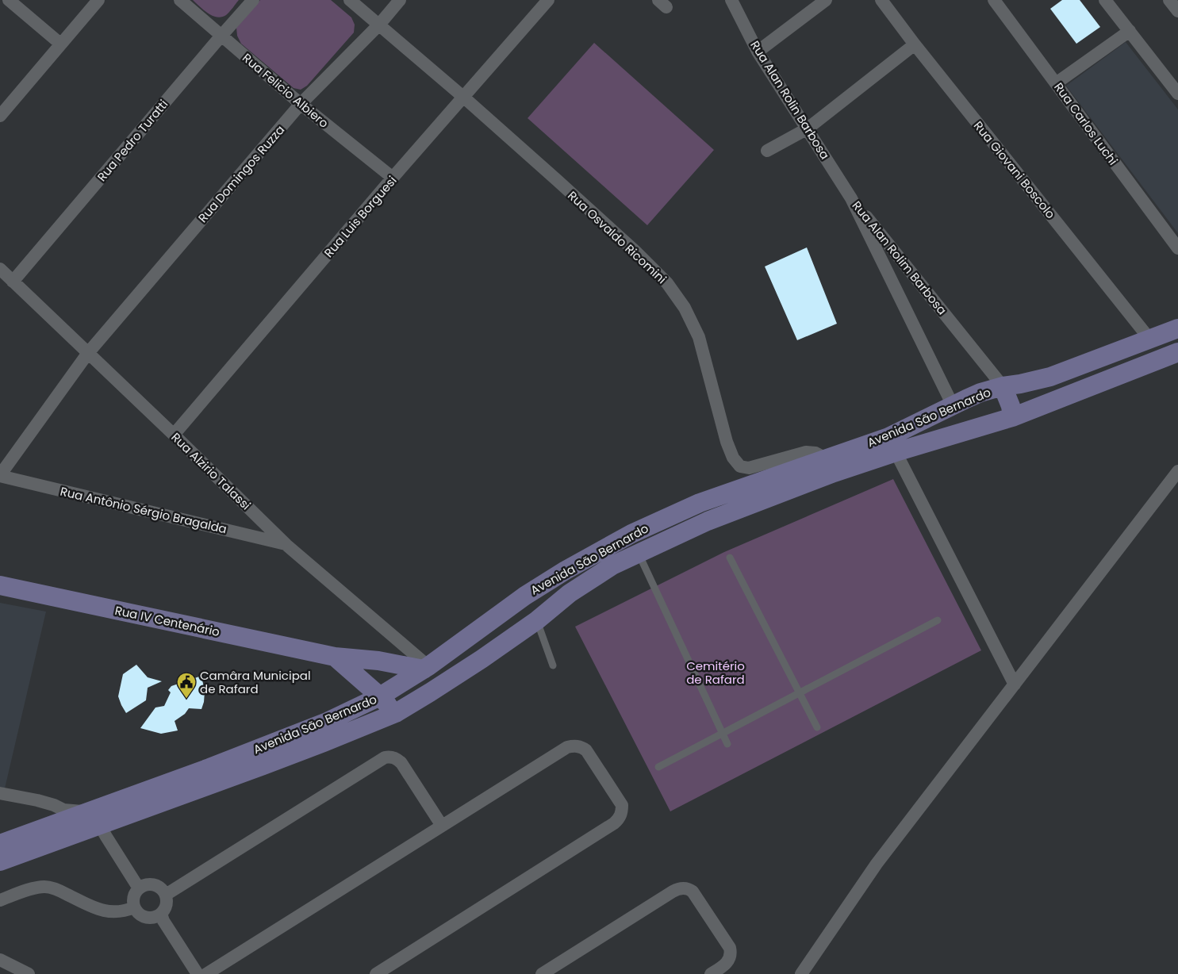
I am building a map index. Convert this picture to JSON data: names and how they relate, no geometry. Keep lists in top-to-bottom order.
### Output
{
  "streets": {
    "main road": ["Avenida São Bernardo", "Rua IV Centenário"],
    "street": [
      "Rua Felicio Albiero",
      "Rua Alan Rolin Barbosa",
      "Rua Carlos Luchi",
      "Rua Pedro Turatti",
      "Rua Giovani Boscolo",
      "Rua Domingos Ruzza",
      "Rua Luis Borguesi",
      "Rua Osvaldo Ricomini",
      "Rua Alan Rolim Barbosa",
      "Rua Alzirio Talassi",
      "Rua Antônio Sérgio Bragalda"
    ]
  },
  "crossings": [
    ["Rua Felicio Albiero", "Rua Pedro Turatti"],
    ["Rua Felicio Albiero", "Rua Domingos Ruzza"],
    ["Rua Felicio Albiero", "Rua Luis Borguesi"],
    ["Rua Alan Rolin Barbosa", "Rua Alan Rolim Barbosa"],
    ["Rua Pedro Turatti", "Rua Alzirio Talassi"],
    ["Rua Giovani Boscolo", "Avenida São Bernardo"],
    ["Rua Domingos Ruzza", "Rua Osvaldo Ricomini"],
    ["Rua Domingos Ruzza", "Rua Alzirio Talassi"],
    ["Rua Domingos Ruzza", "Rua Antônio Sérgio Bragalda"],
    ["Rua Luis Borguesi", "Rua Osvaldo Ricomini"],
    ["Rua Luis Borguesi", "Rua Alzirio Talassi"],
    ["Rua Osvaldo Ricomini", "Avenida São Bernardo"],
    ["Rua Alan Rolim Barbosa", "Avenida São Bernardo"],
    ["Avenida São Bernardo", "Rua Alzirio Talassi"],
    ["Avenida São Bernardo", "Rua IV Centenário"],
    ["Rua Alzirio Talassi", "Rua Antônio Sérgio Bragalda"],
    ["Rua Alzirio Talassi", "Rua IV Centenário"]
  ],
  "parks": ["Cemitério de Rafard"],
  "places": {
    "public building": ["Camâra Municipal de Rafard"]
  }
}
